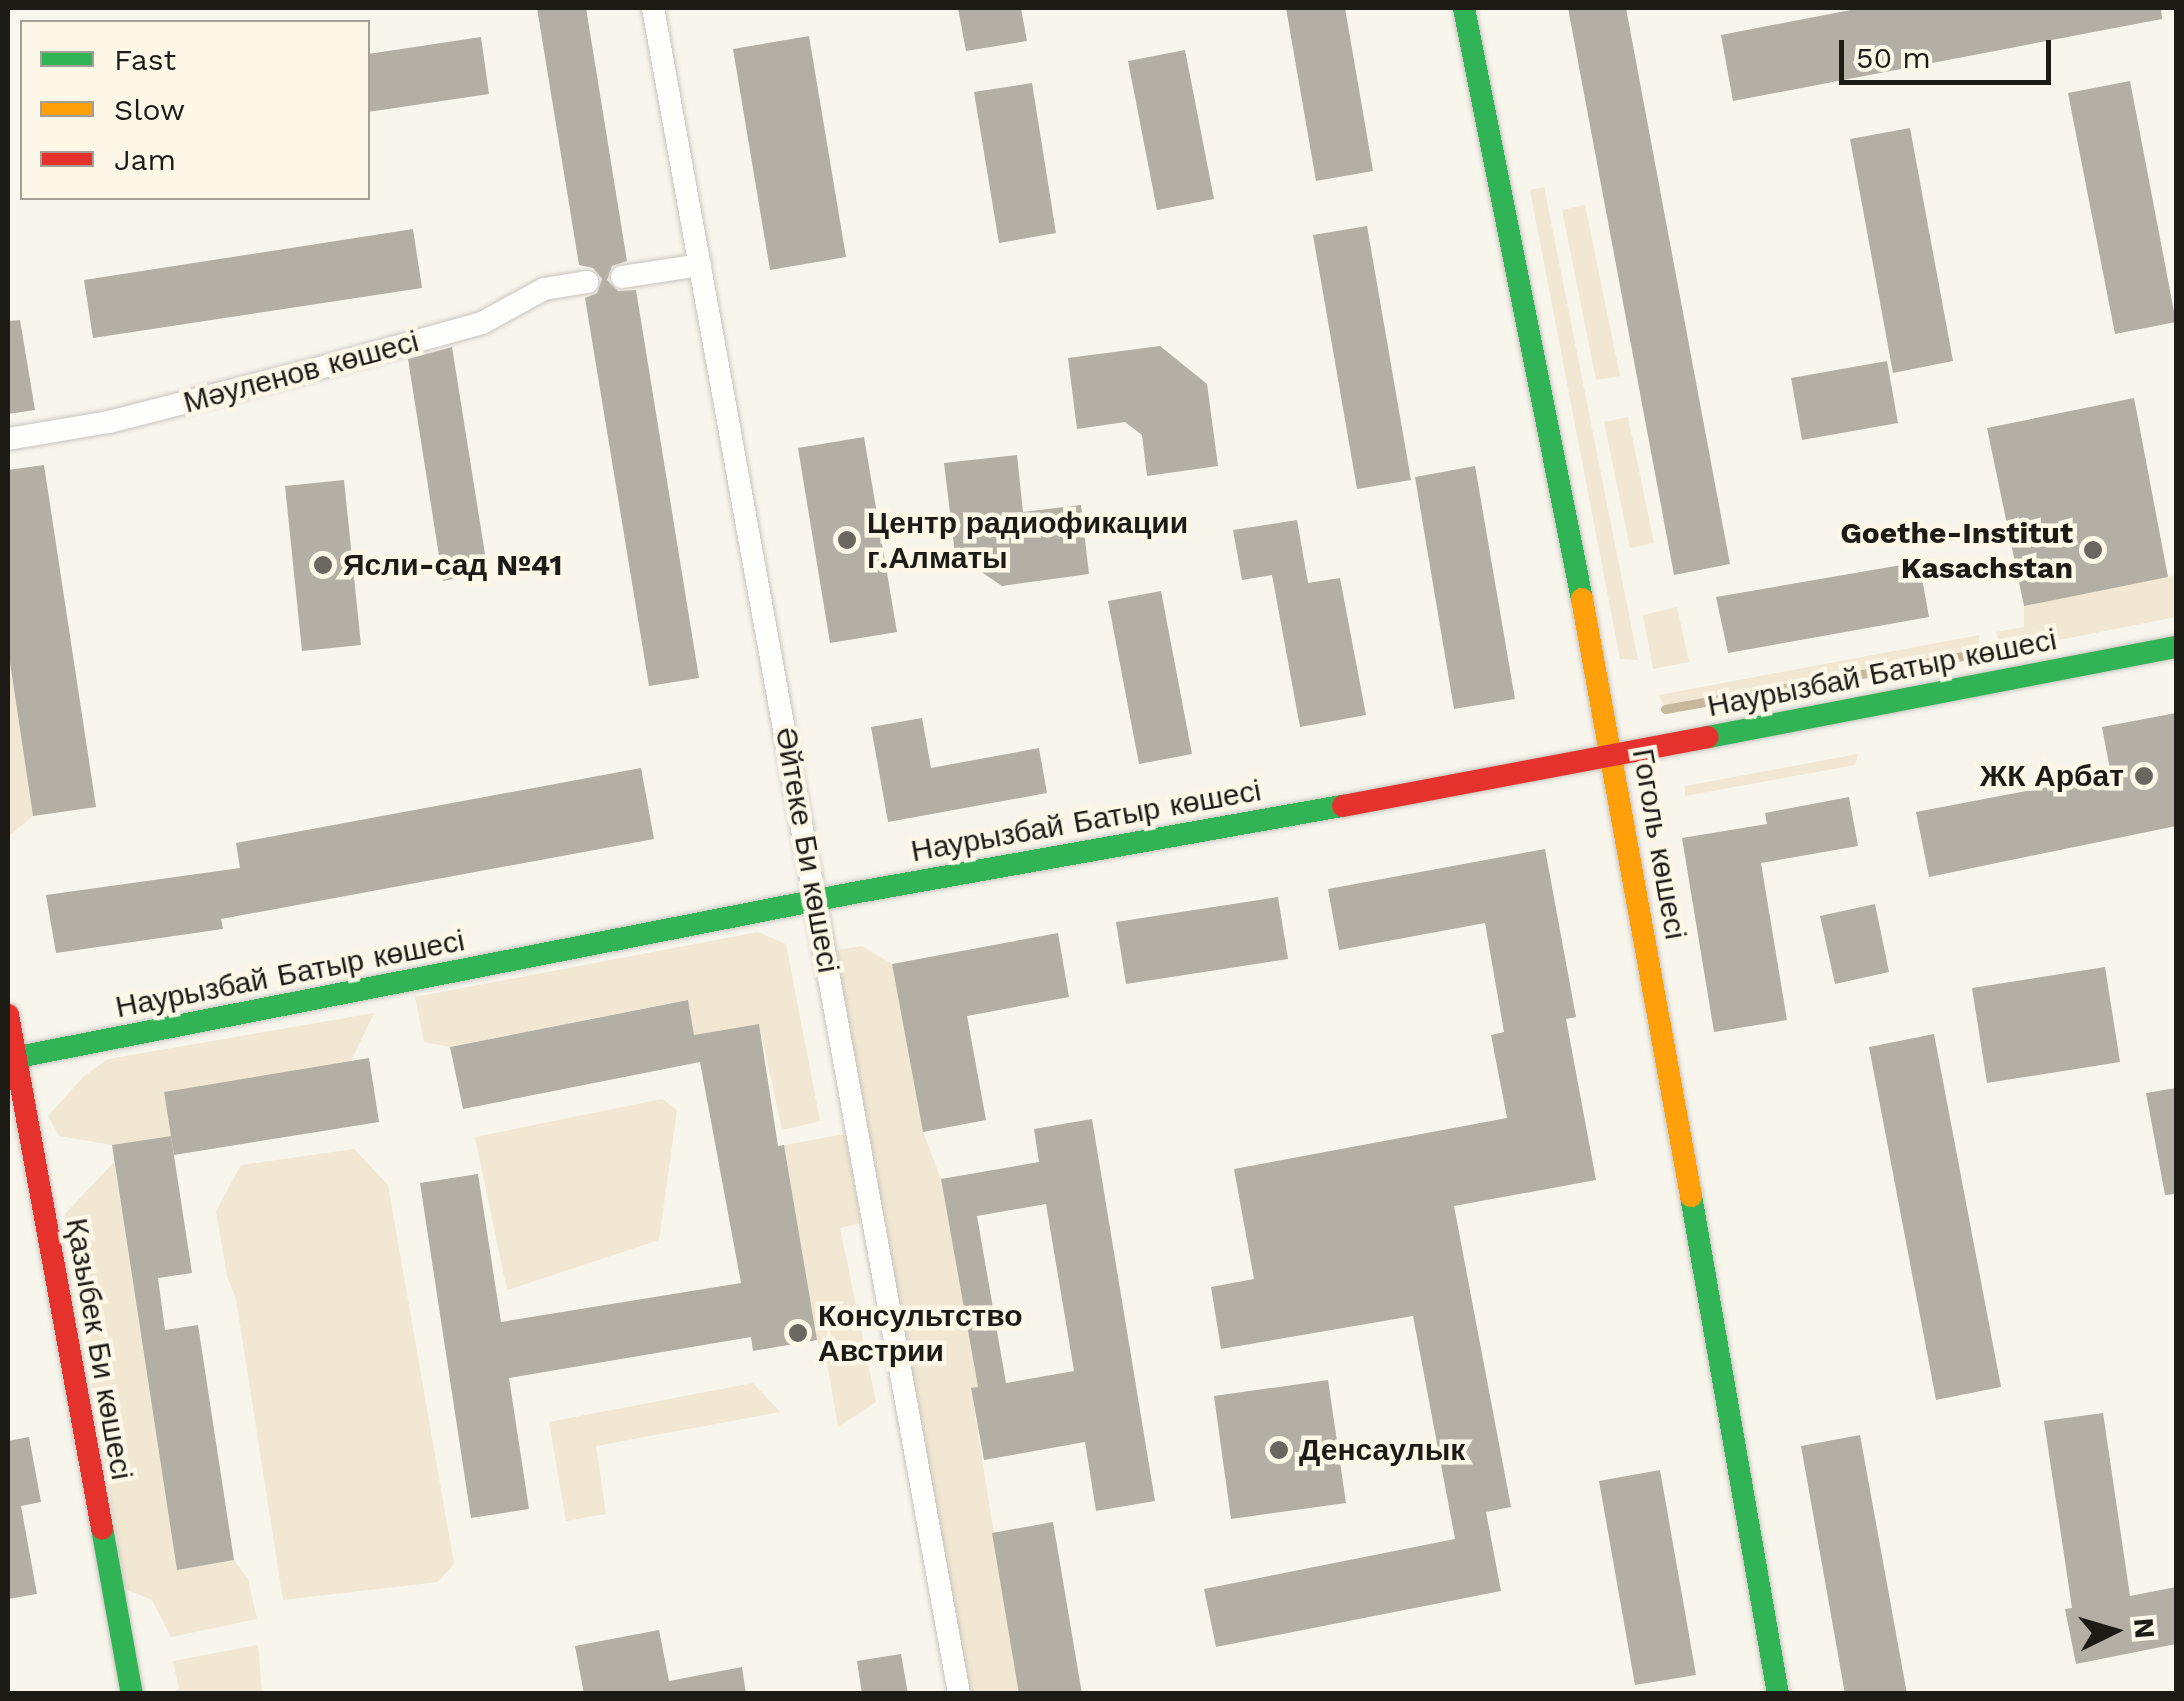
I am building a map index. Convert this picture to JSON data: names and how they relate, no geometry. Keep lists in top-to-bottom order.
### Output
{
  "streets": {
    "main road": ["Наурызбай Батыр көшесі", "Гоголь көшесі", "Қазыбек Би көшесі"],
    "street": ["Мәуленов көшесі", "Әйтеке Би көшесі"]
  },
  "crossings": [
    ["Наурызбай Батыр көшесі", "Гоголь көшесі"],
    ["Наурызбай Батыр көшесі", "Әйтеке Би көшесі"],
    ["Наурызбай Батыр көшесі", "Қазыбек Би көшесі"]
  ],
  "places": [
    "Центр радиофикации г.Алматы",
    "Goethe-Institut Kasachstan",
    "Ясли-сад №41",
    "ЖК Арбат",
    "Консультство Австрии",
    "Денсаулык"
  ],
  "legend": ["Fast", "Slow", "Jam"],
  "scale_bar": "50 m",
  "north": "right"
}
